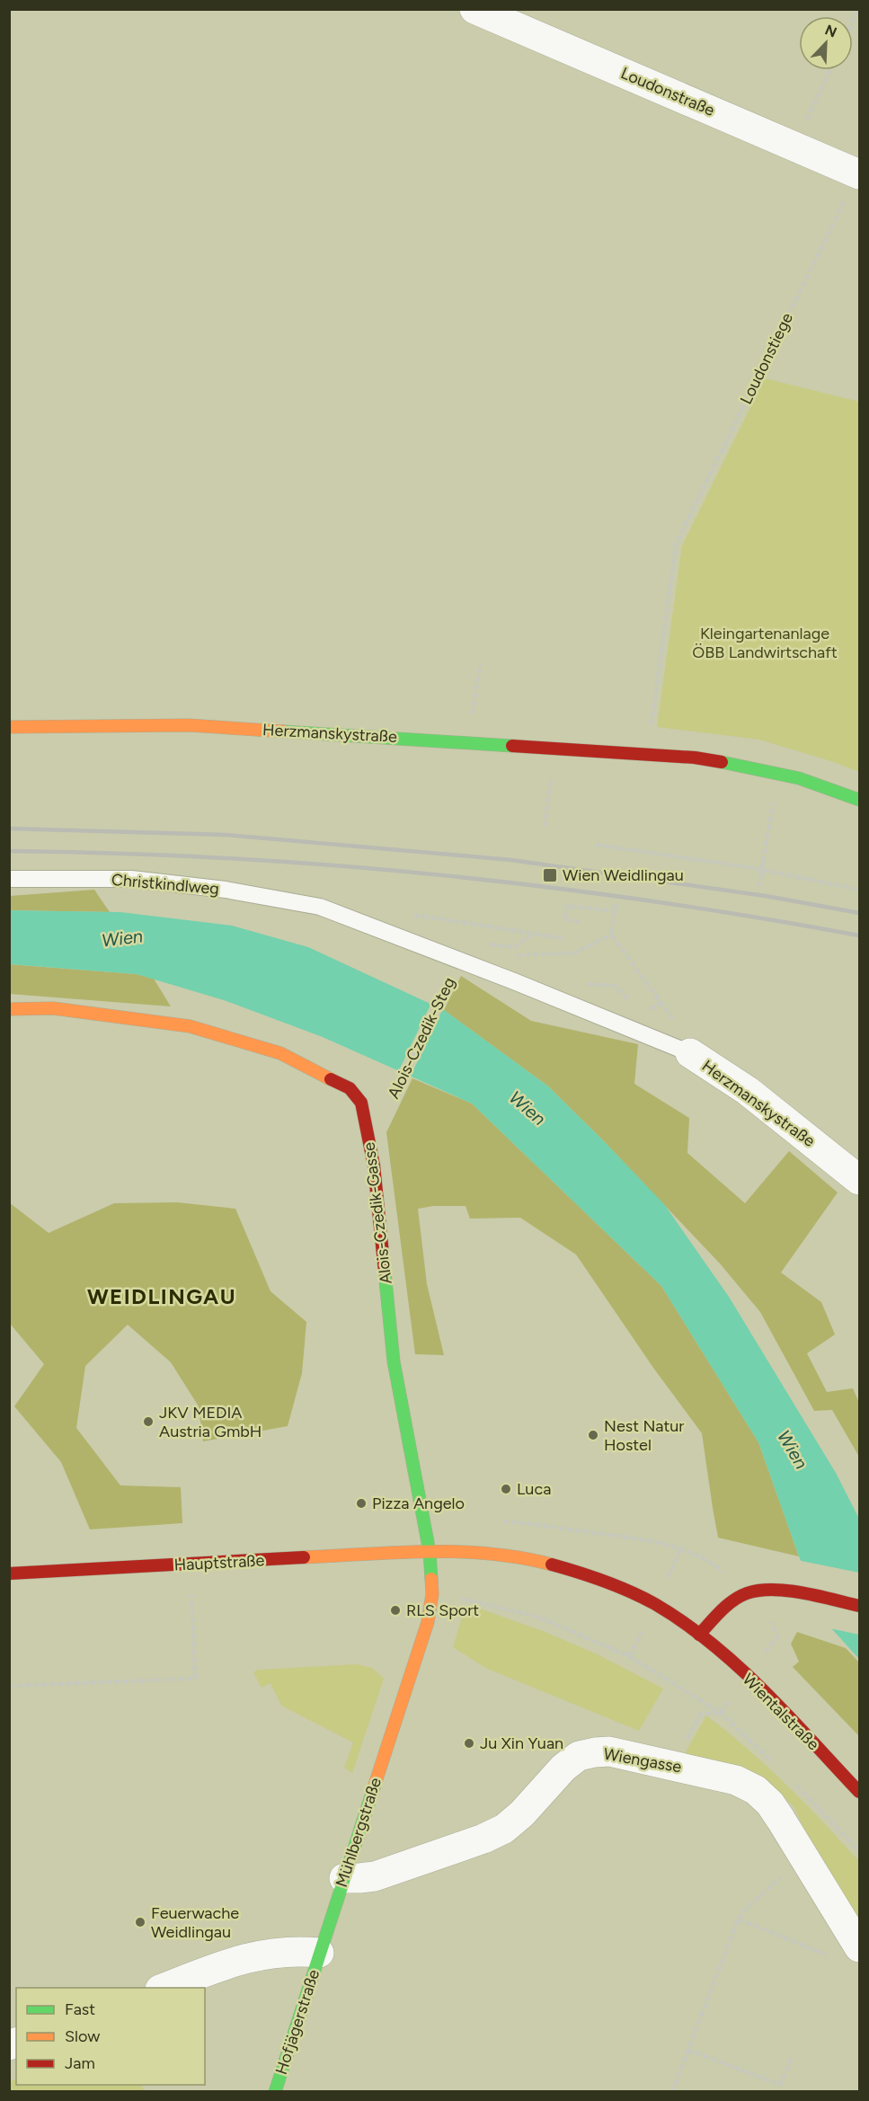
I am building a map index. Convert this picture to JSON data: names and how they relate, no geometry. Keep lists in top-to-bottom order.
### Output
{
  "streets": {
    "street": [
      "Loudonstraße",
      "Herzmanskystraße",
      "Alois-Czedik-Gasse",
      "Hauptstraße",
      "Wientalstraße",
      "Wiengasse",
      "Mühlbergstraße",
      "Hofjägerstraße"
    ],
    "lane": ["Christkindlweg"],
    "path": ["Loudonstiege", "Alois-Czedik-Steg"]
  },
  "crossings": [
    ["Loudonstraße", "Loudonstiege"],
    ["Herzmanskystraße", "Christkindlweg"],
    ["Alois-Czedik-Gasse", "Hauptstraße"],
    ["Alois-Czedik-Gasse", "Mühlbergstraße"],
    ["Hauptstraße", "Wientalstraße"],
    ["Hauptstraße", "Mühlbergstraße"],
    ["Wiengasse", "Mühlbergstraße"],
    ["Mühlbergstraße", "Hofjägerstraße"]
  ],
  "districts": ["WEIDLINGAU"],
  "water": ["Wien"],
  "parks": ["Kleingartenanlage ÖBB Landwirtschaft"],
  "places": {
    "transit": ["Wien Weidlingau"],
    "other": [
      "JKV MEDIA Austria GmbH",
      "Nest Natur Hostel",
      "Luca",
      "Pizza Angelo",
      "RLS Sport",
      "Ju Xin Yuan",
      "Feuerwache Weidlingau"
    ]
  },
  "legend": ["Fast", "Slow", "Jam"],
  "north": "top right"
}
